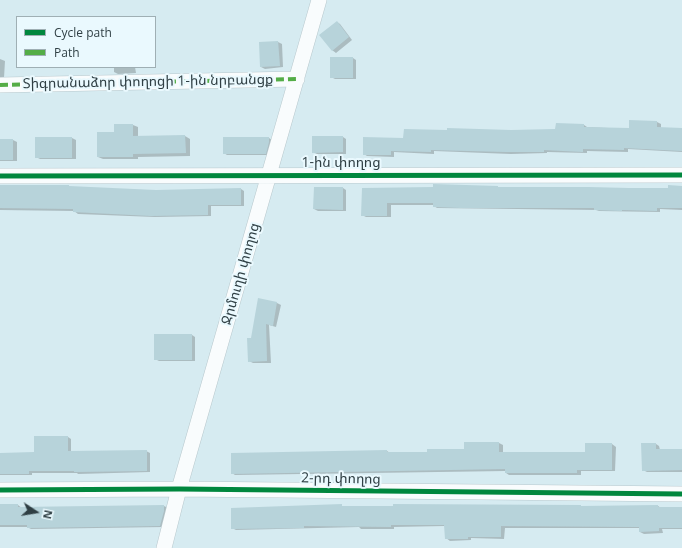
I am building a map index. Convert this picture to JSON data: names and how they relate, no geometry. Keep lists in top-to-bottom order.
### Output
{
  "streets": {
    "street": [
      "Տիգրանաձոր փողոցի 1-ին նրբանցք",
      "1-ին փողոց",
      "Ջրմուղի փողոց",
      "2-րդ փողոց"
    ]
  },
  "crossings": [
    ["Տիգրանաձոր փողոցի 1-ին նրբանցք", "Ջրմուղի փողոց"],
    ["1-ին փողոց", "Ջրմուղի փողոց"],
    ["Ջրմուղի փողոց", "2-րդ փողոց"]
  ],
  "legend": ["Cycle path", "Path"],
  "north": "right"
}
